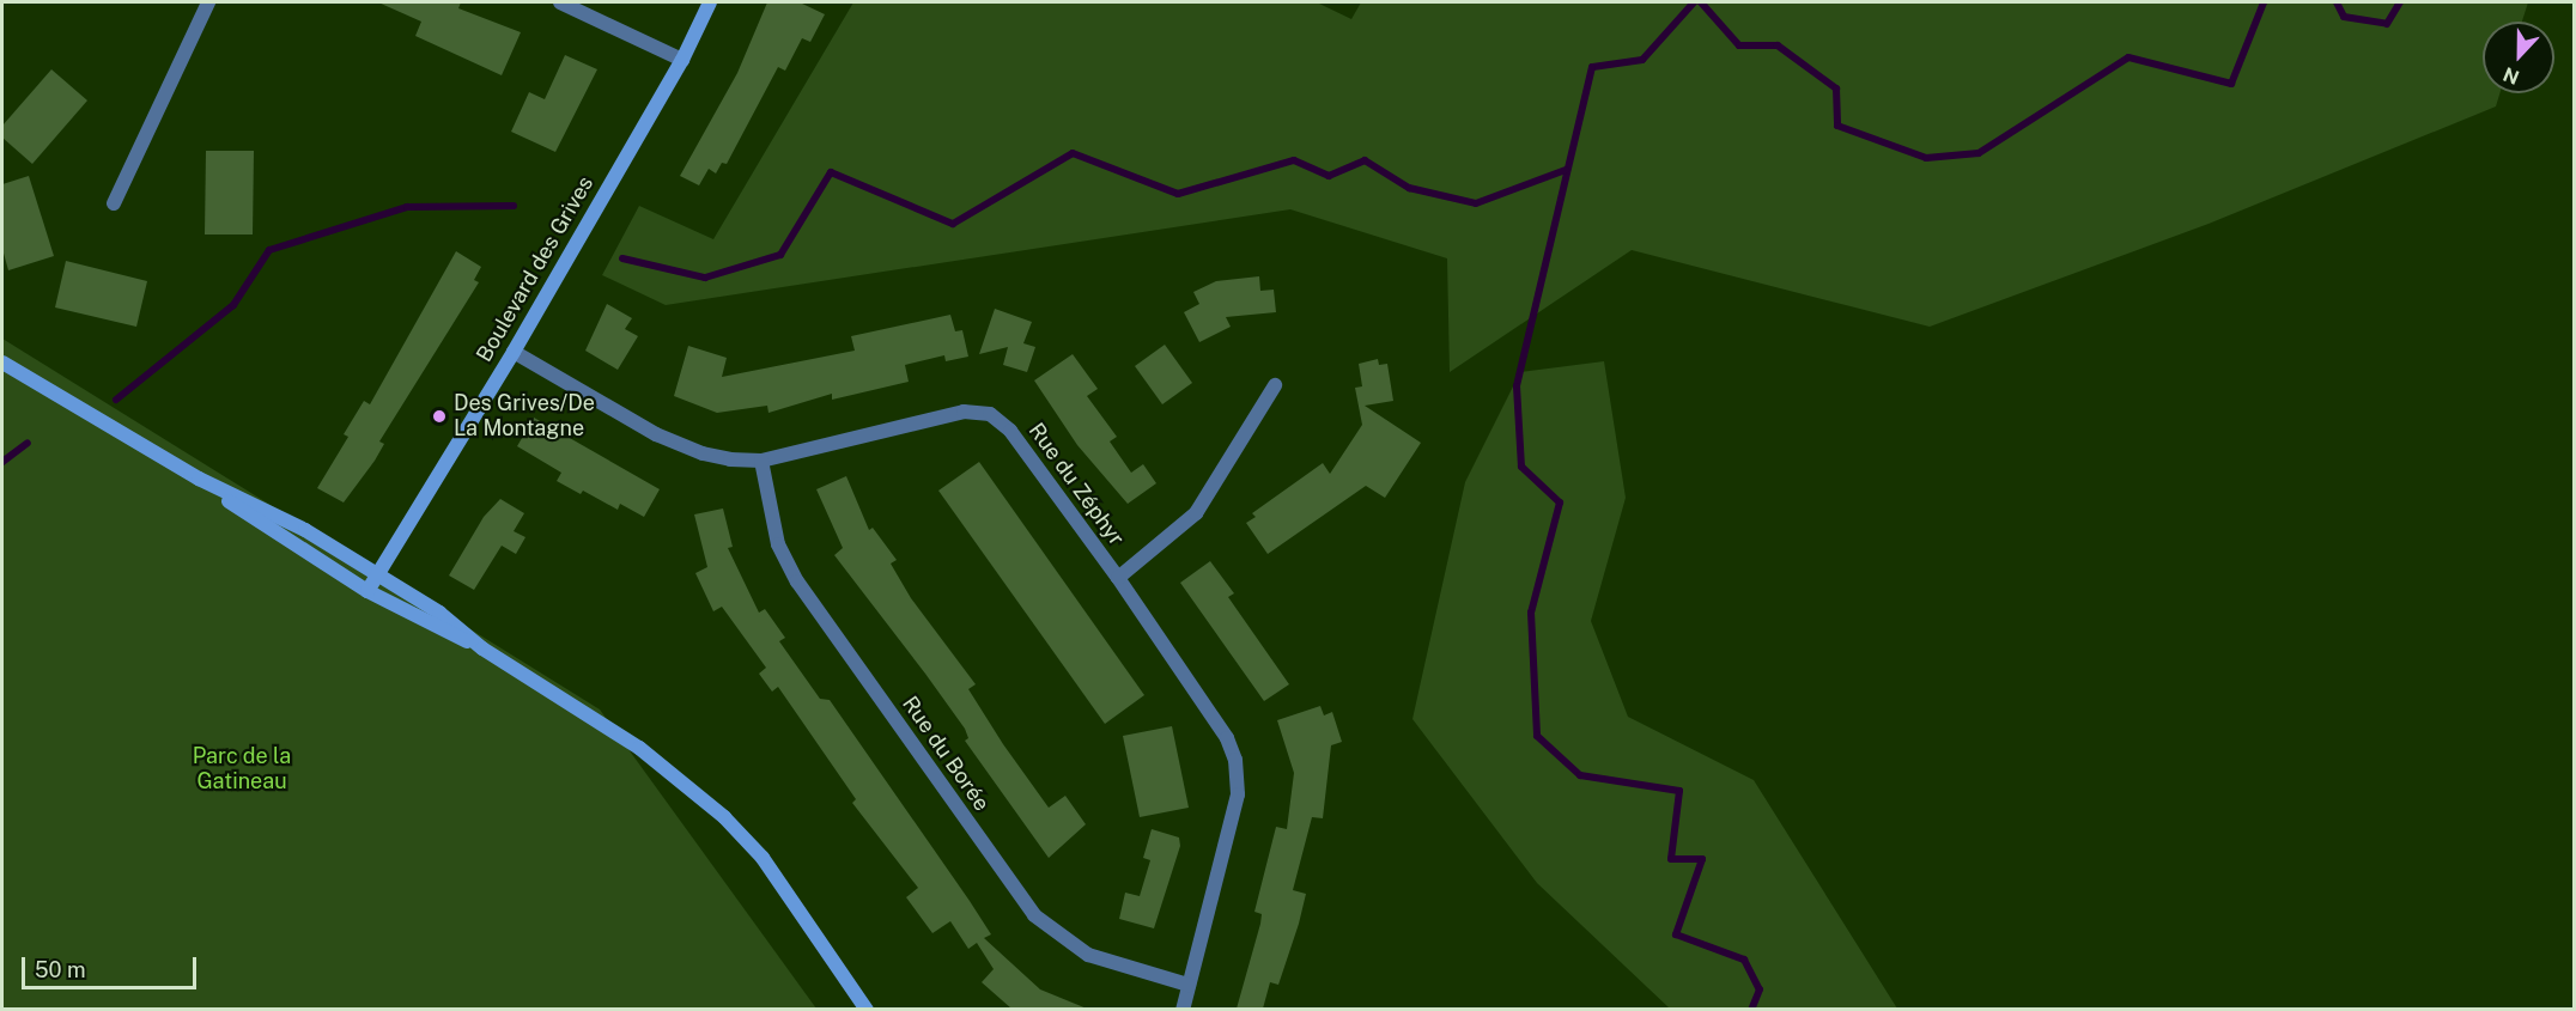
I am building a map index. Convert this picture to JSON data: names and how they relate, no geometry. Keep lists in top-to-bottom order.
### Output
{
  "streets": {
    "street": ["Boulevard des Grives", "Rue du Zéphyr", "Rue du Borée"]
  },
  "crossings": [
    ["Boulevard des Grives", "Rue du Zéphyr"],
    ["Rue du Zéphyr", "Rue du Borée"]
  ],
  "parks": ["Parc de la Gatineau"],
  "places": ["Des Grives/De La Montagne"],
  "scale_bar": "50 m",
  "north": "bottom"
}
